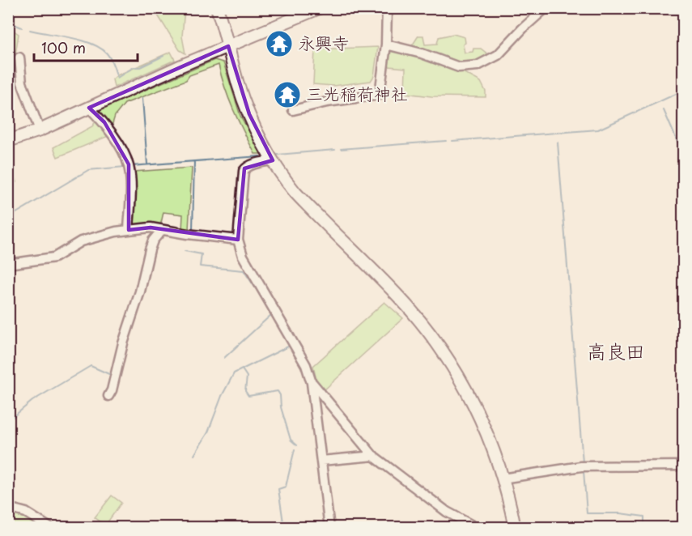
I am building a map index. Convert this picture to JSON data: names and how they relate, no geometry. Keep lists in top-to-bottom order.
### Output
{
  "districts": ["高良田"],
  "places": {
    "temple": ["永興寺", "三光稲荷神社"]
  },
  "scale_bar": "100 m"
}
